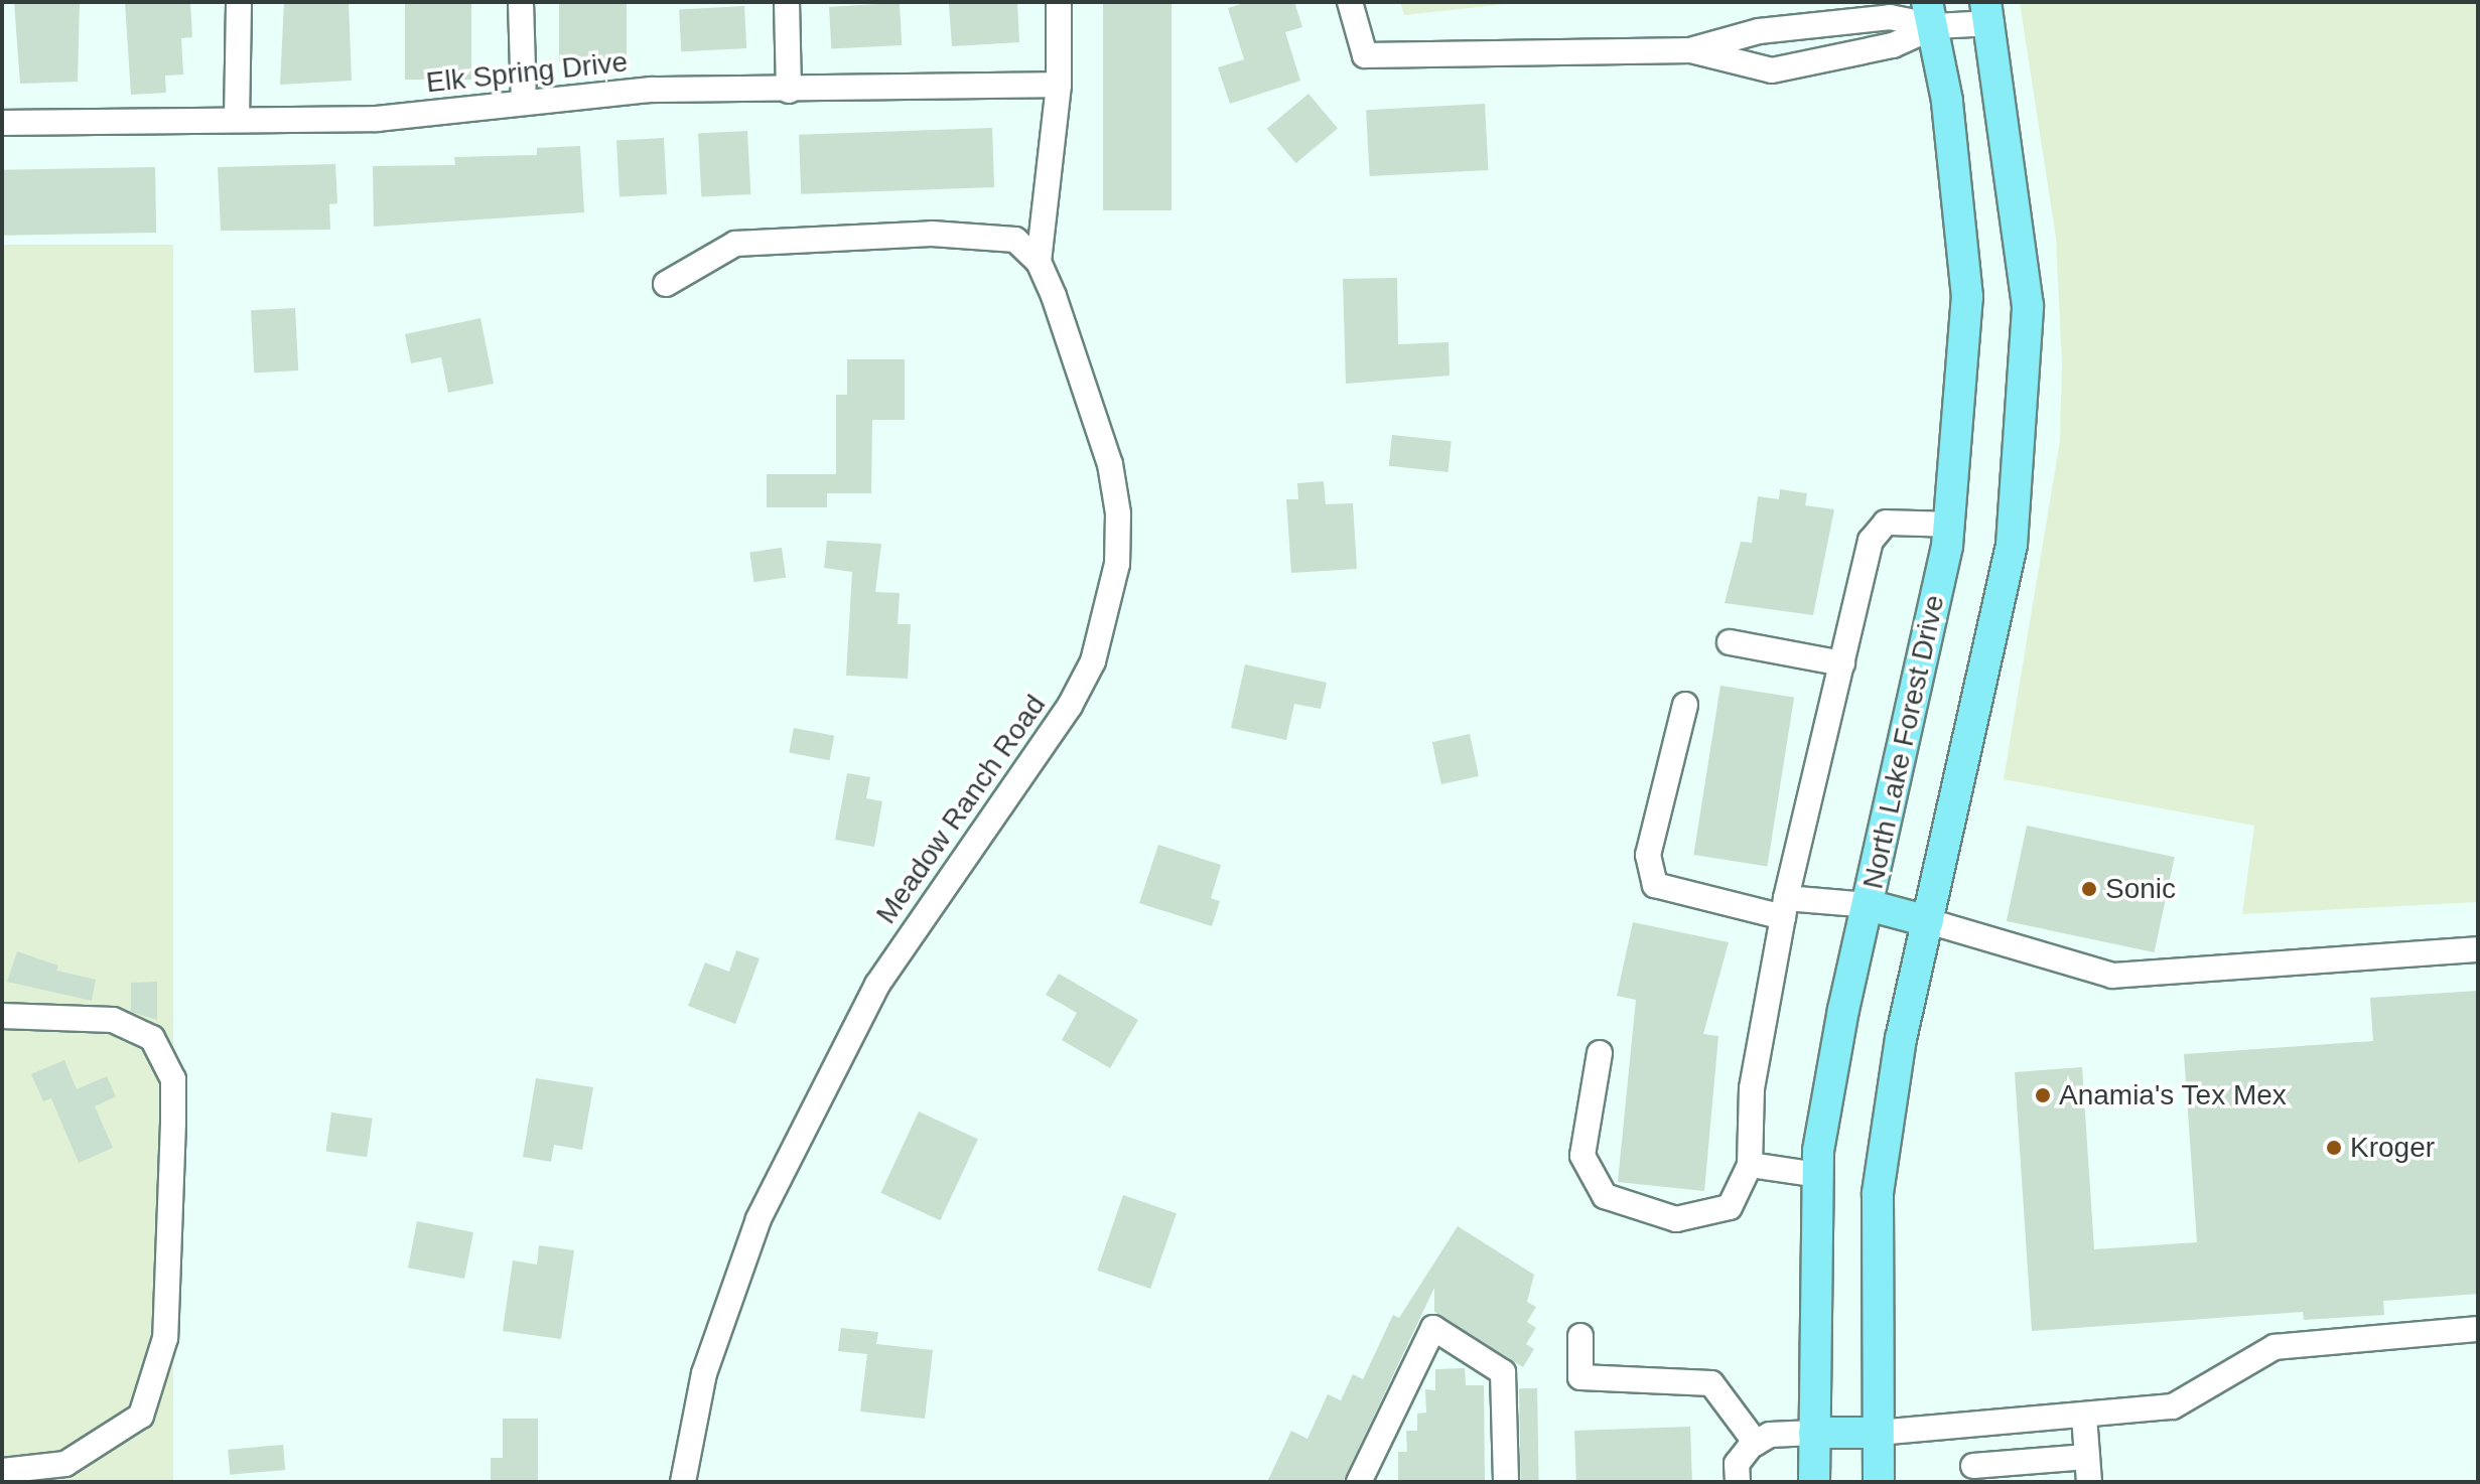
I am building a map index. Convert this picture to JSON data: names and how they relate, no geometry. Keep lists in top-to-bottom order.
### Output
{
  "streets": {
    "main road": ["North Lake Forest Drive"],
    "street": ["Elk Spring Drive", "Meadow Ranch Road"]
  },
  "places": ["Sonic", "Anamia's Tex Mex", "Kroger"]
}
